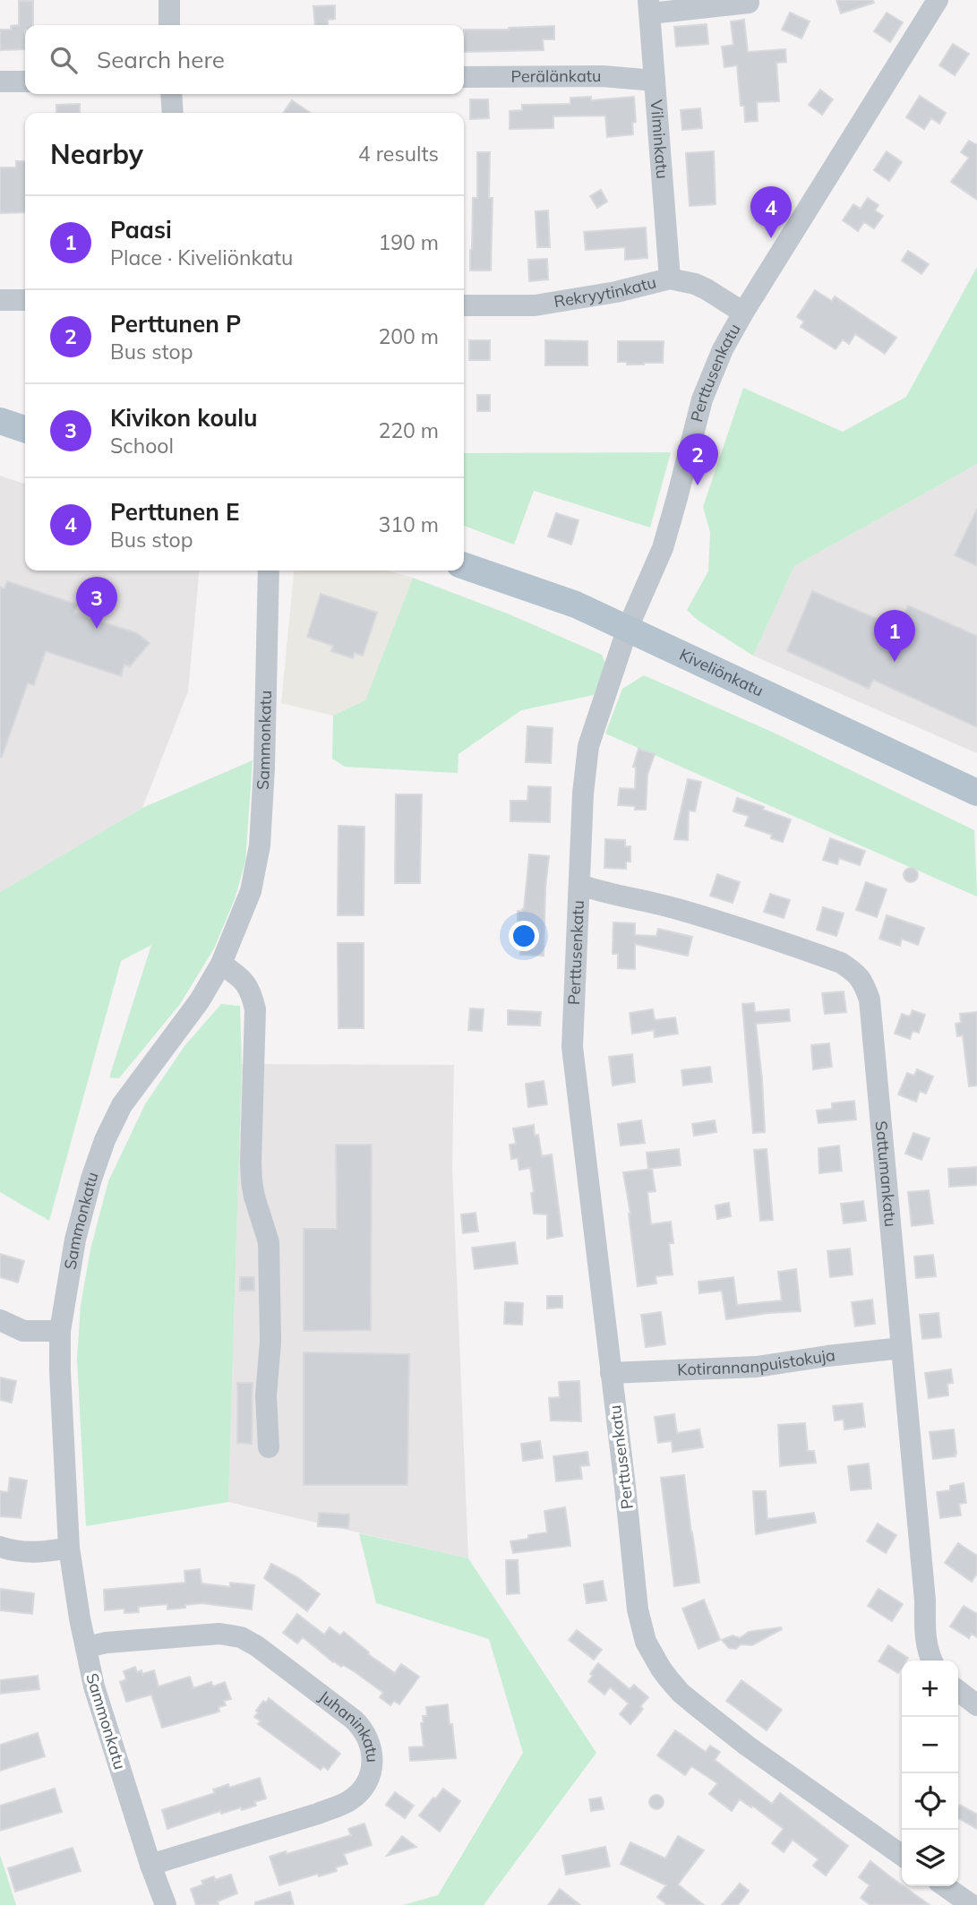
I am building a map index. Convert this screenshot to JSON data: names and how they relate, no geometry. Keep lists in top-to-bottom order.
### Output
{
  "streets": {
    "main road": ["Kiveliönkatu"],
    "street": [
      "Perälänkatu",
      "Vilminkatu",
      "Rekryytinkatu",
      "Perttusenkatu",
      "Sammonkatu",
      "Sattumankatu",
      "Kotirannanpuistokuja",
      "Juhaninkatu"
    ]
  },
  "crossings": [
    ["Perälänkatu", "Vilminkatu"],
    ["Vilminkatu", "Rekryytinkatu"],
    ["Rekryytinkatu", "Perttusenkatu"],
    ["Perttusenkatu", "Kiveliönkatu"],
    ["Perttusenkatu", "Sattumankatu"],
    ["Perttusenkatu", "Kotirannanpuistokuja"],
    ["Sammonkatu", "Juhaninkatu"],
    ["Sattumankatu", "Kotirannanpuistokuja"]
  ],
  "page": {
    "search": "Search here",
    "heading": ["Nearby", "4 results"],
    "pins": [
      "4",
      "2",
      "3",
      "1"
    ],
    "list": [
      {
        "mark": "1",
        "name": "Paasi",
        "note": "Place · Kiveliönkatu",
        "value": "190 m"
      },
      {
        "mark": "2",
        "name": "Perttunen P",
        "note": "Bus stop",
        "value": "200 m"
      },
      {
        "mark": "3",
        "name": "Kivikon koulu",
        "note": "School",
        "value": "220 m"
      },
      {
        "mark": "4",
        "name": "Perttunen E",
        "note": "Bus stop",
        "value": "310 m"
      }
    ],
    "map_buttons": ["+", "−"]
  }
}
